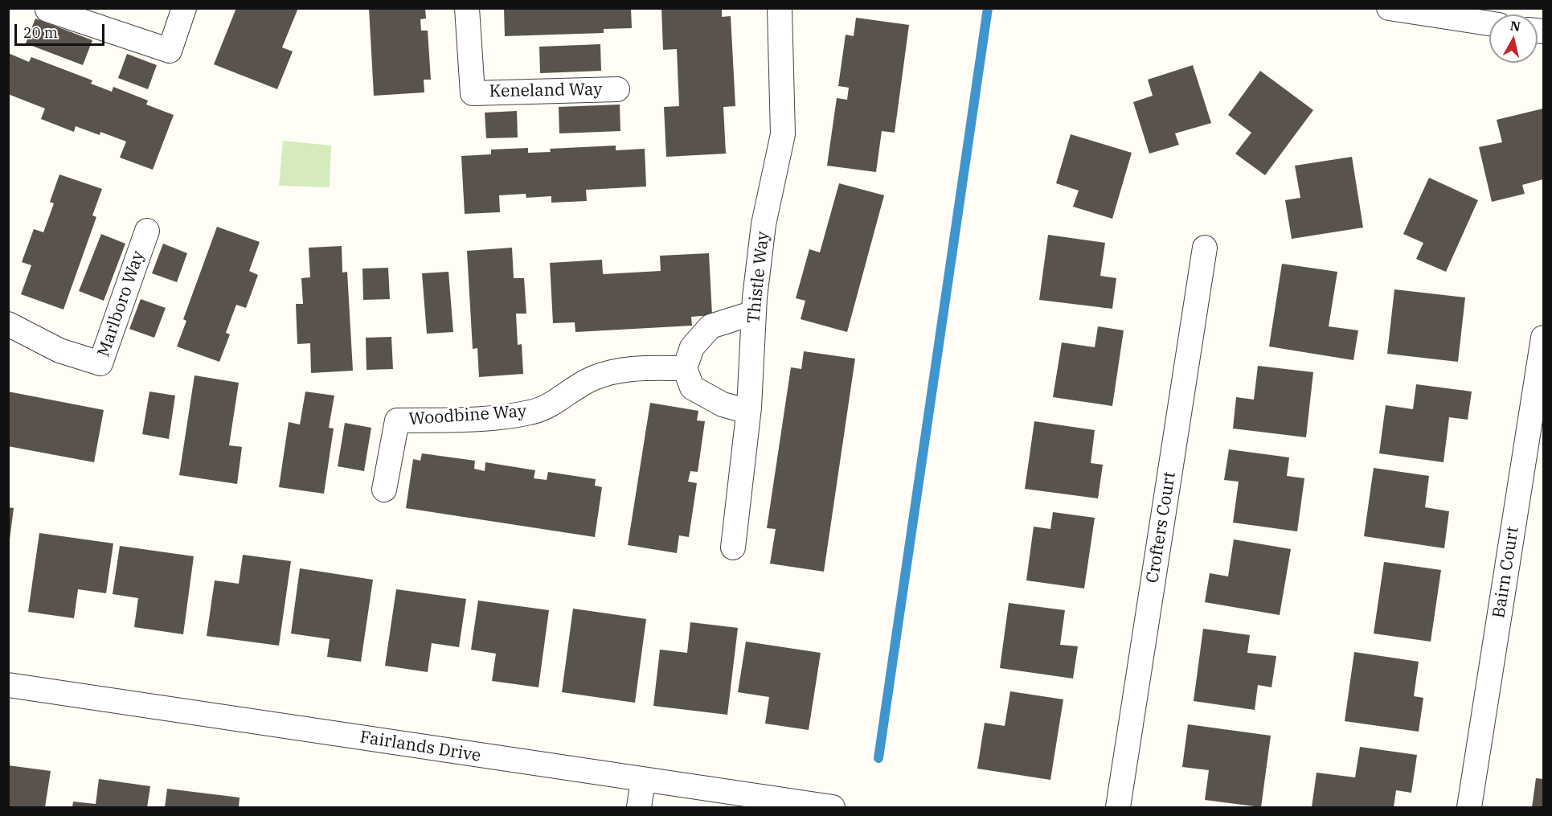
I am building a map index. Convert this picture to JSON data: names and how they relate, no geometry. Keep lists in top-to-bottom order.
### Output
{
  "streets": {
    "street": [
      "Keneland Way",
      "Thistle Way",
      "Marlboro Way",
      "Woodbine Way",
      "Crofters Court",
      "Bairn Court",
      "Fairlands Drive"
    ]
  },
  "scale_bar": "20 m",
  "north": "top"
}
